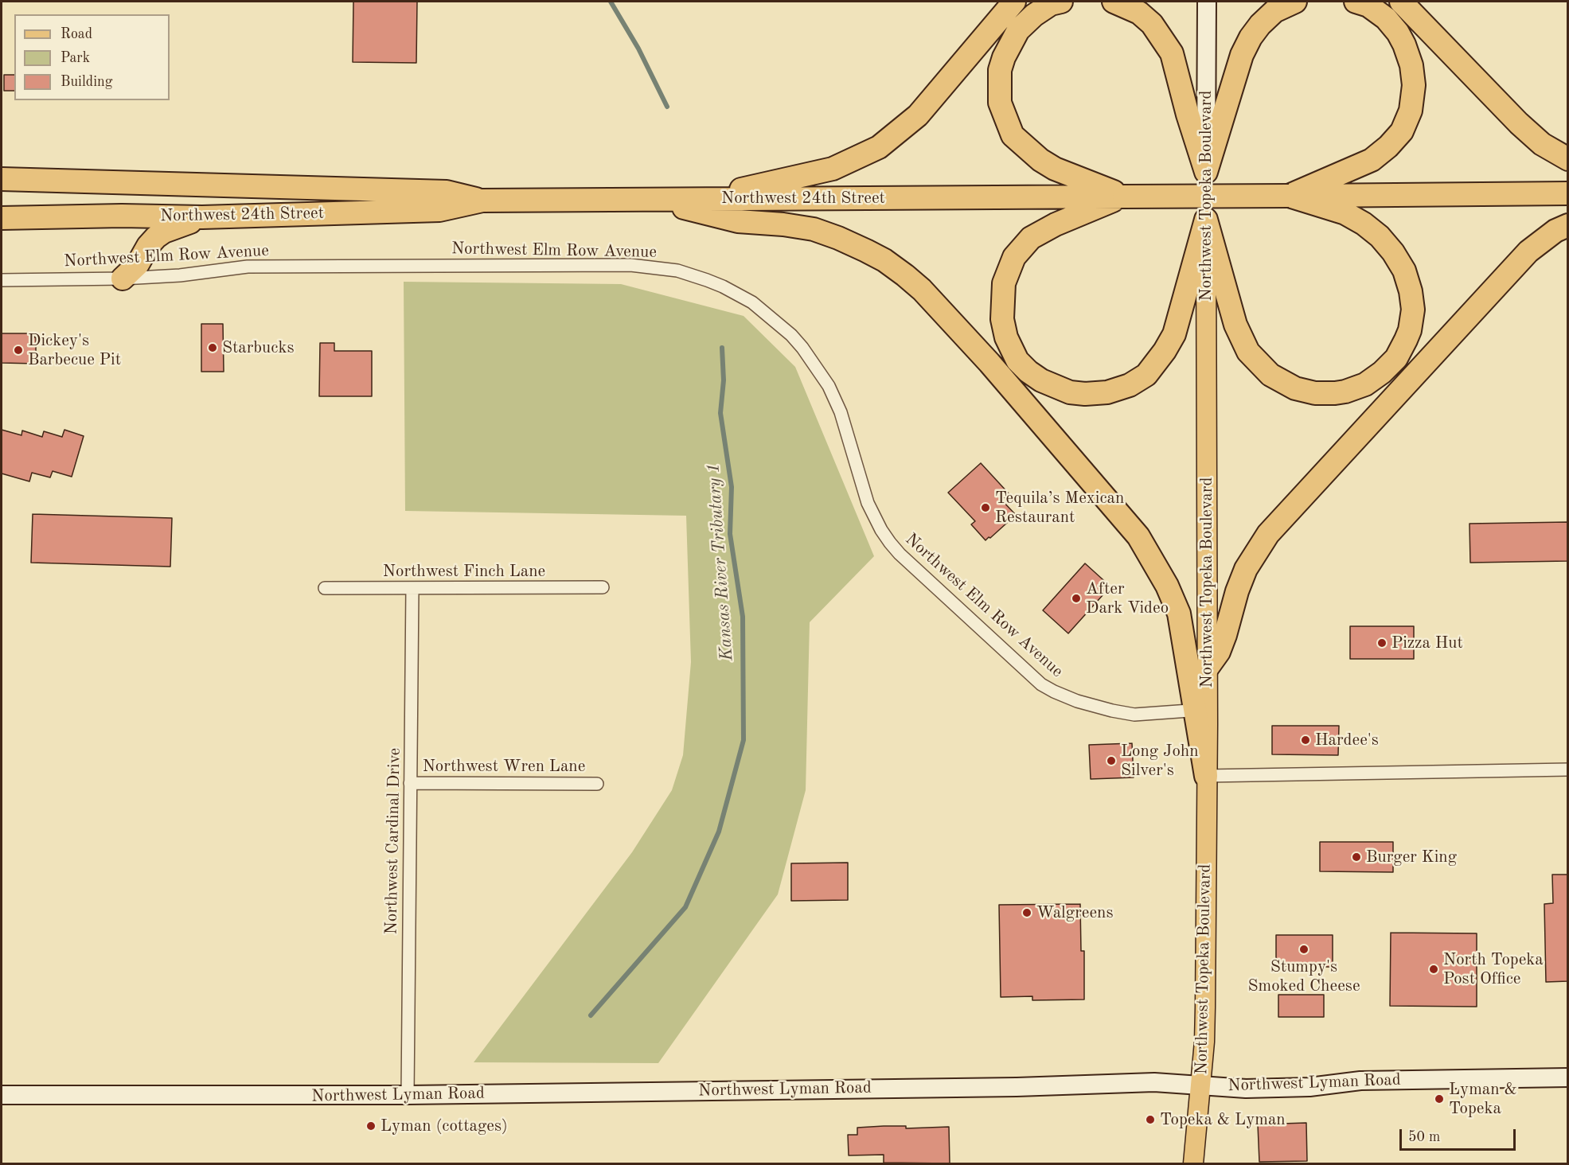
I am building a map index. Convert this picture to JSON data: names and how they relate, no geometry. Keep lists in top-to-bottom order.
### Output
{
  "streets": {
    "highway": ["Northwest 24th Street"],
    "main road": ["Northwest Topeka Boulevard"],
    "street": [
      "Northwest Elm Row Avenue",
      "Northwest Finch Lane",
      "Northwest Wren Lane",
      "Northwest Cardinal Drive",
      "Northwest Lyman Road"
    ]
  },
  "crossings": [
    ["Northwest Topeka Boulevard", "Northwest Elm Row Avenue"],
    ["Northwest Topeka Boulevard", "Northwest Lyman Road"],
    ["Northwest Finch Lane", "Northwest Cardinal Drive"],
    ["Northwest Wren Lane", "Northwest Cardinal Drive"],
    ["Northwest Cardinal Drive", "Northwest Lyman Road"]
  ],
  "water": ["Kansas River Tributary 1"],
  "places": [
    "Starbucks",
    "Dickey's Barbecue Pit",
    "Tequila’s Mexican Restaurant",
    "After Dark Video",
    "Pizza Hut",
    "Hardee's",
    "Long John Silver's",
    "Burger King",
    "Walgreens",
    "Stumpy's Smoked Cheese",
    "North Topeka Post Office",
    "Lyman & Topeka",
    "Topeka & Lyman",
    "Lyman (cottages)"
  ],
  "legend": ["Road", "Park", "Building"],
  "scale_bar": "50 m"
}
